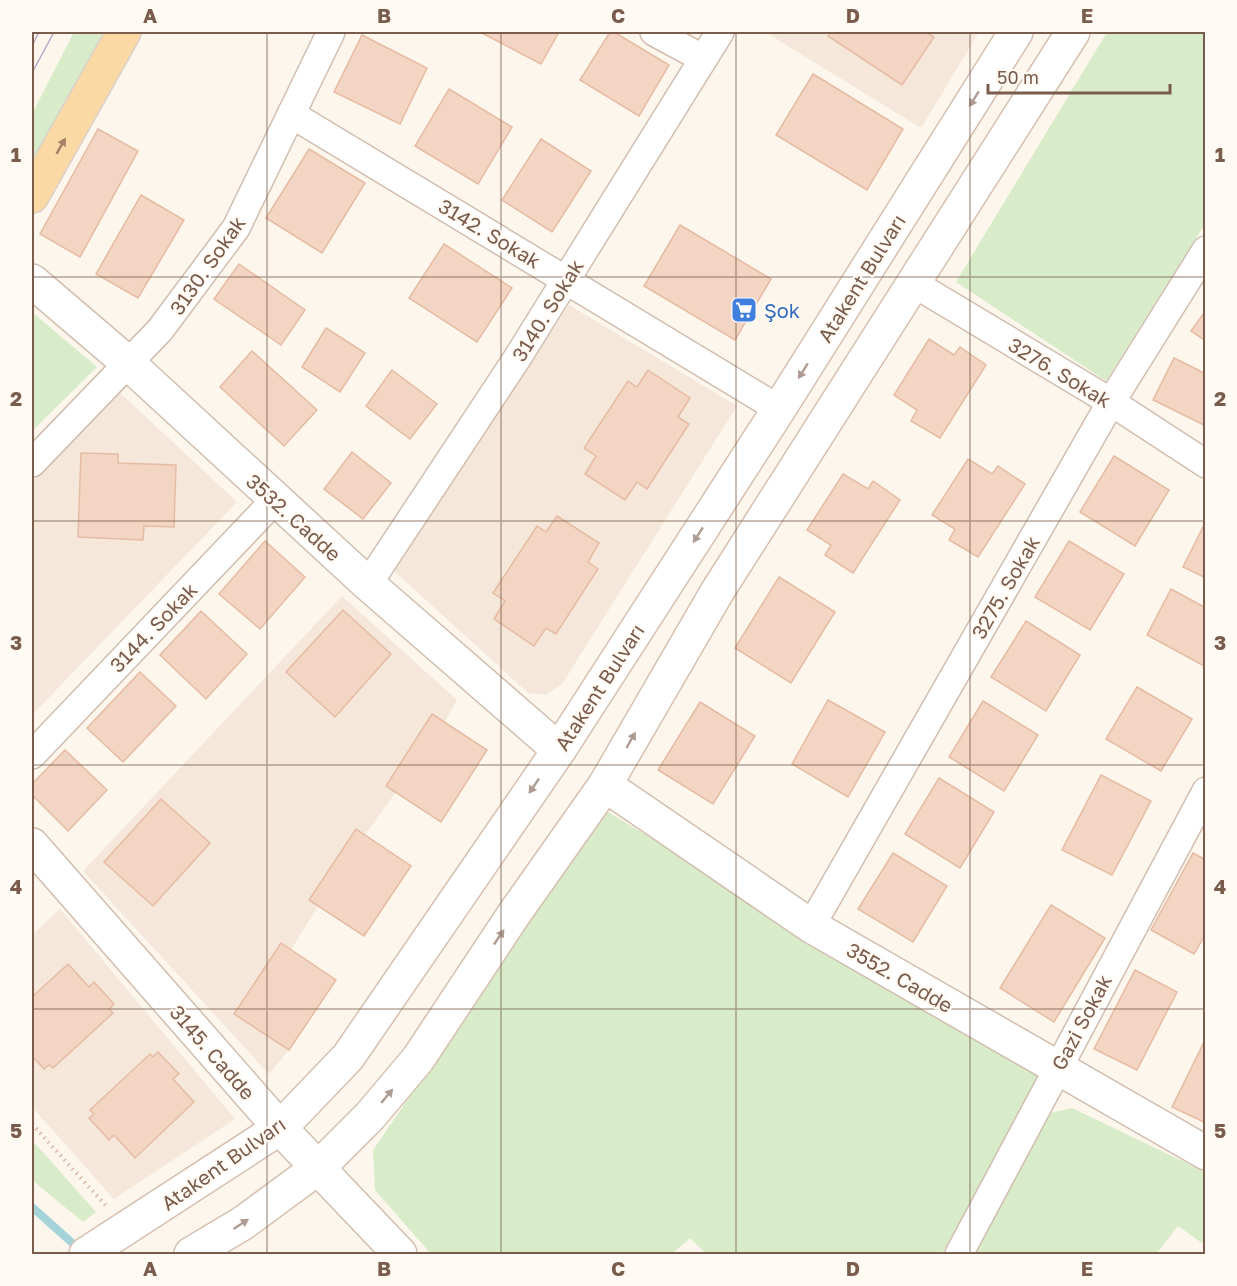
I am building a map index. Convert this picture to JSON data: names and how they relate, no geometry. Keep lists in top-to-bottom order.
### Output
{
  "streets": {
    "main road": [
      "Atakent Bulvarı",
      "3532. Cadde",
      "3552. Cadde",
      "3145. Cadde"
    ],
    "street": [
      "3142. Sokak",
      "3130. Sokak",
      "3140. Sokak",
      "3276. Sokak",
      "3275. Sokak",
      "3144. Sokak",
      "Gazi Sokak"
    ]
  },
  "crossings": [
    ["3142. Sokak", "3130. Sokak"],
    ["3142. Sokak", "Atakent Bulvarı"],
    ["3142. Sokak", "3140. Sokak"],
    ["3130. Sokak", "3532. Cadde"],
    ["Atakent Bulvarı", "3532. Cadde"],
    ["Atakent Bulvarı", "3145. Cadde"],
    ["3140. Sokak", "3532. Cadde"],
    ["3276. Sokak", "3275. Sokak"],
    ["3532. Cadde", "3144. Sokak"],
    ["3275. Sokak", "3552. Cadde"],
    ["3552. Cadde", "Gazi Sokak"]
  ],
  "places": {
    "supermarket": ["Şok"]
  },
  "scale_bar": "50 m",
  "grid": {
    "columns": [
      "A",
      "B",
      "C",
      "D",
      "E"
    ],
    "rows": [
      "1",
      "2",
      "3",
      "4",
      "5"
    ]
  }
}
